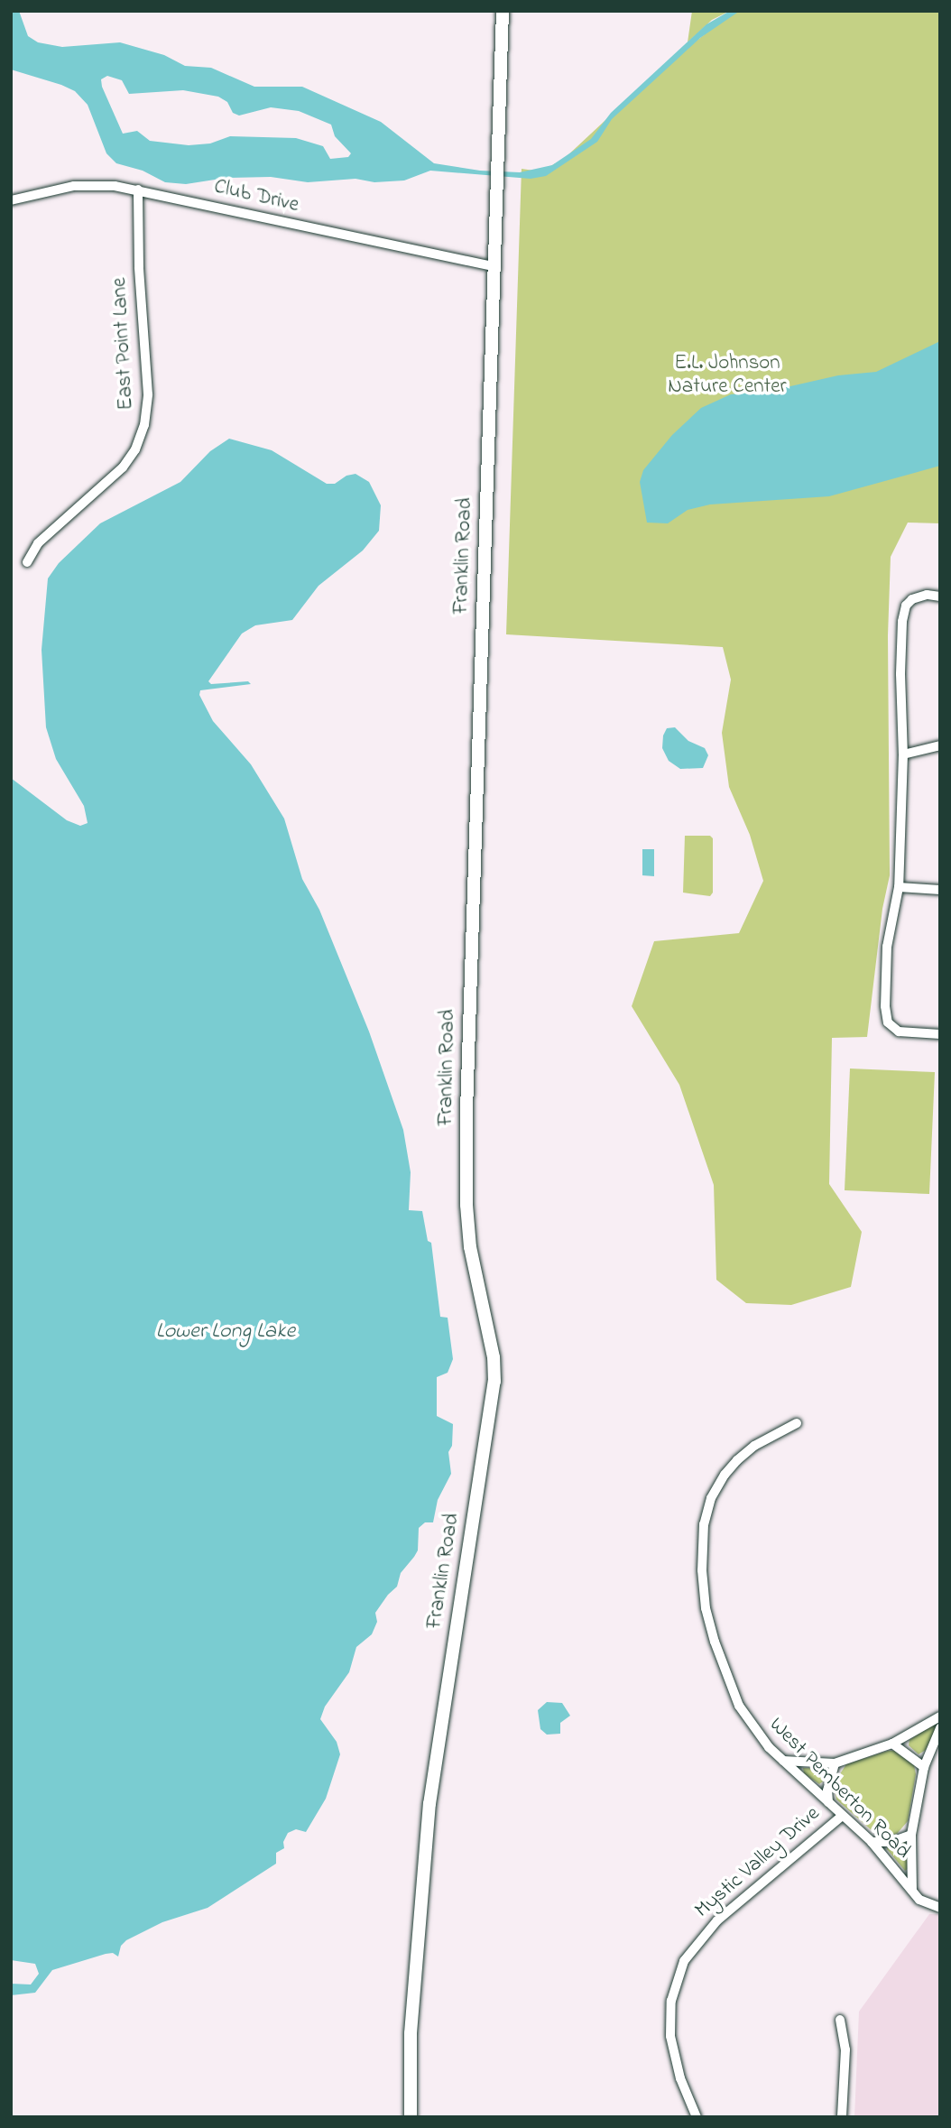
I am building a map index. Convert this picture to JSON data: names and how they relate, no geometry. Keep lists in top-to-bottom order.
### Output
{
  "streets": {
    "street": [
      "Club Drive",
      "East Point Lane",
      "Franklin Road",
      "West Pemberton Road",
      "Mystic Valley Drive"
    ]
  },
  "crossings": [
    ["Club Drive", "East Point Lane"],
    ["Club Drive", "Franklin Road"],
    ["West Pemberton Road", "Mystic Valley Drive"]
  ],
  "water": ["Lower Long Lake"],
  "parks": ["E.L. Johnson Nature Center"]
}
